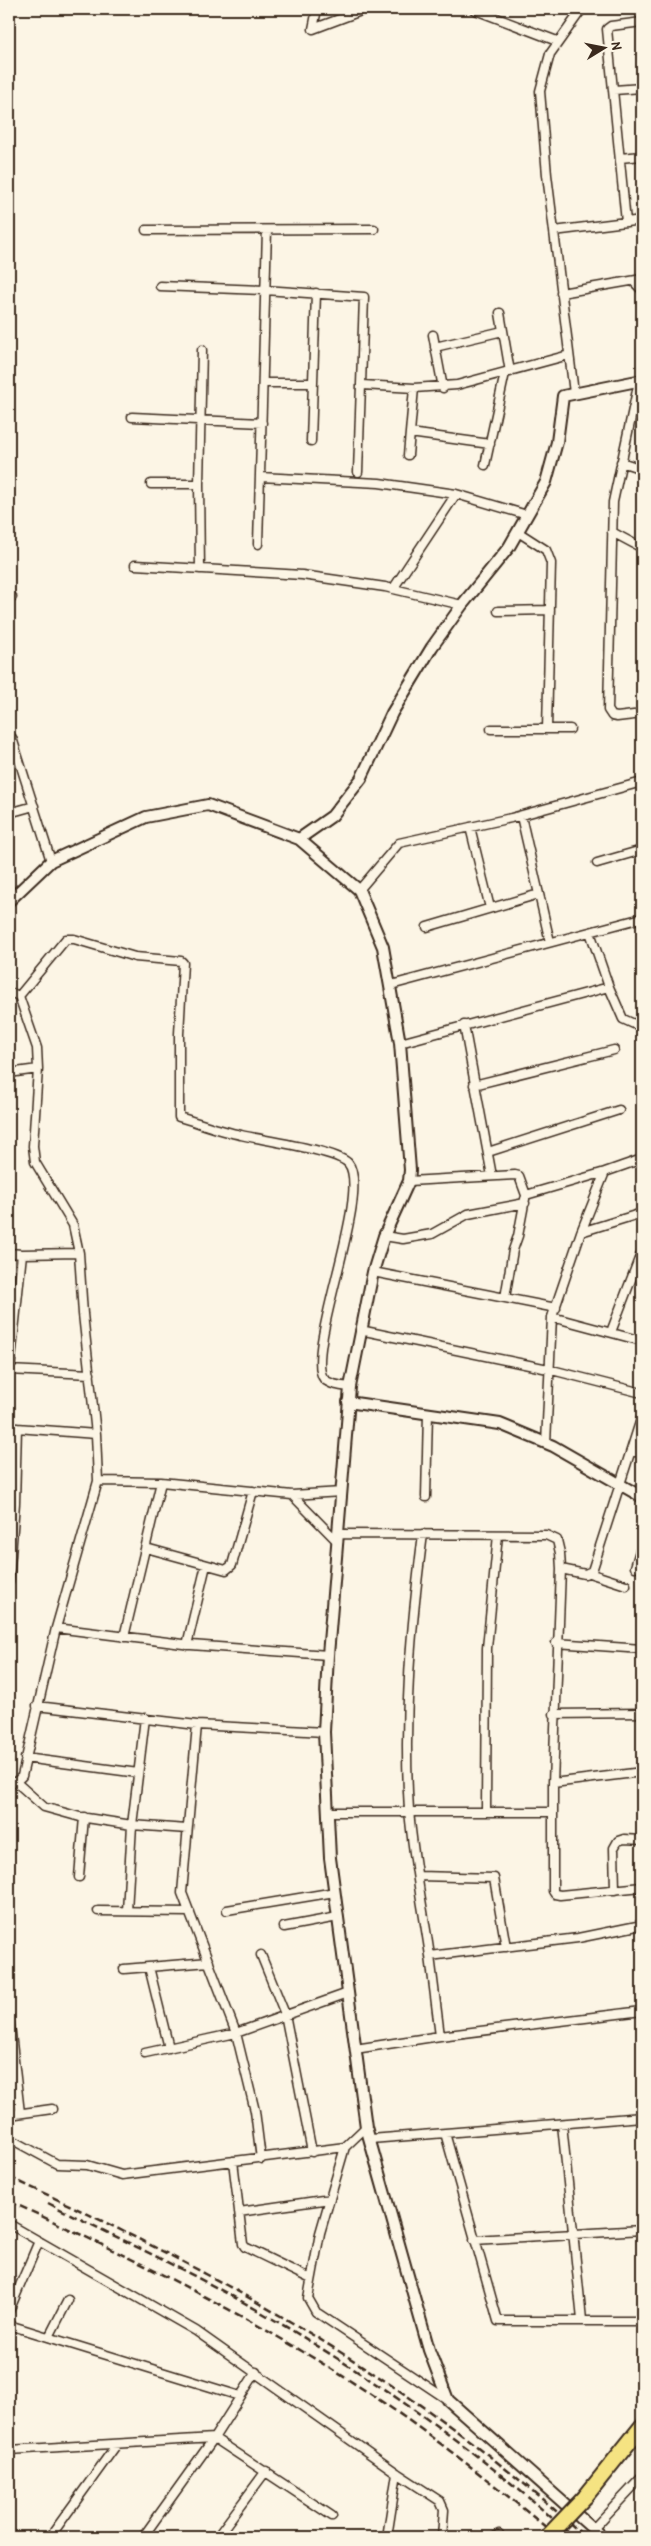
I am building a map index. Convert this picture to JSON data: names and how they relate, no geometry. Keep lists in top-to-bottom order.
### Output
{
  "north": "right"
}
